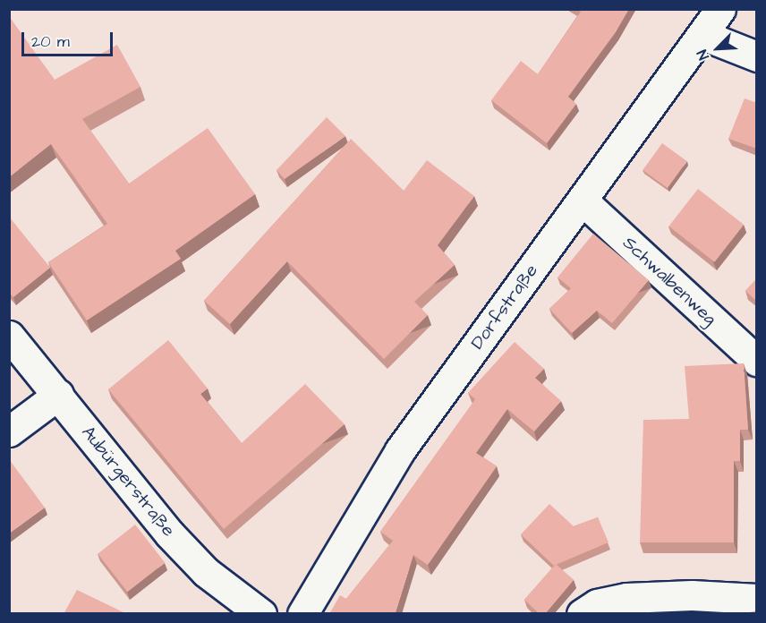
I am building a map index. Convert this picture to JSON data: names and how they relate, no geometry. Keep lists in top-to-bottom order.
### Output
{
  "streets": {
    "street": ["Schwalbenweg", "Dorfstraße", "Aubürgerstraße"]
  },
  "crossings": [
    ["Schwalbenweg", "Dorfstraße"]
  ],
  "scale_bar": "20 m",
  "north": "bottom left"
}
